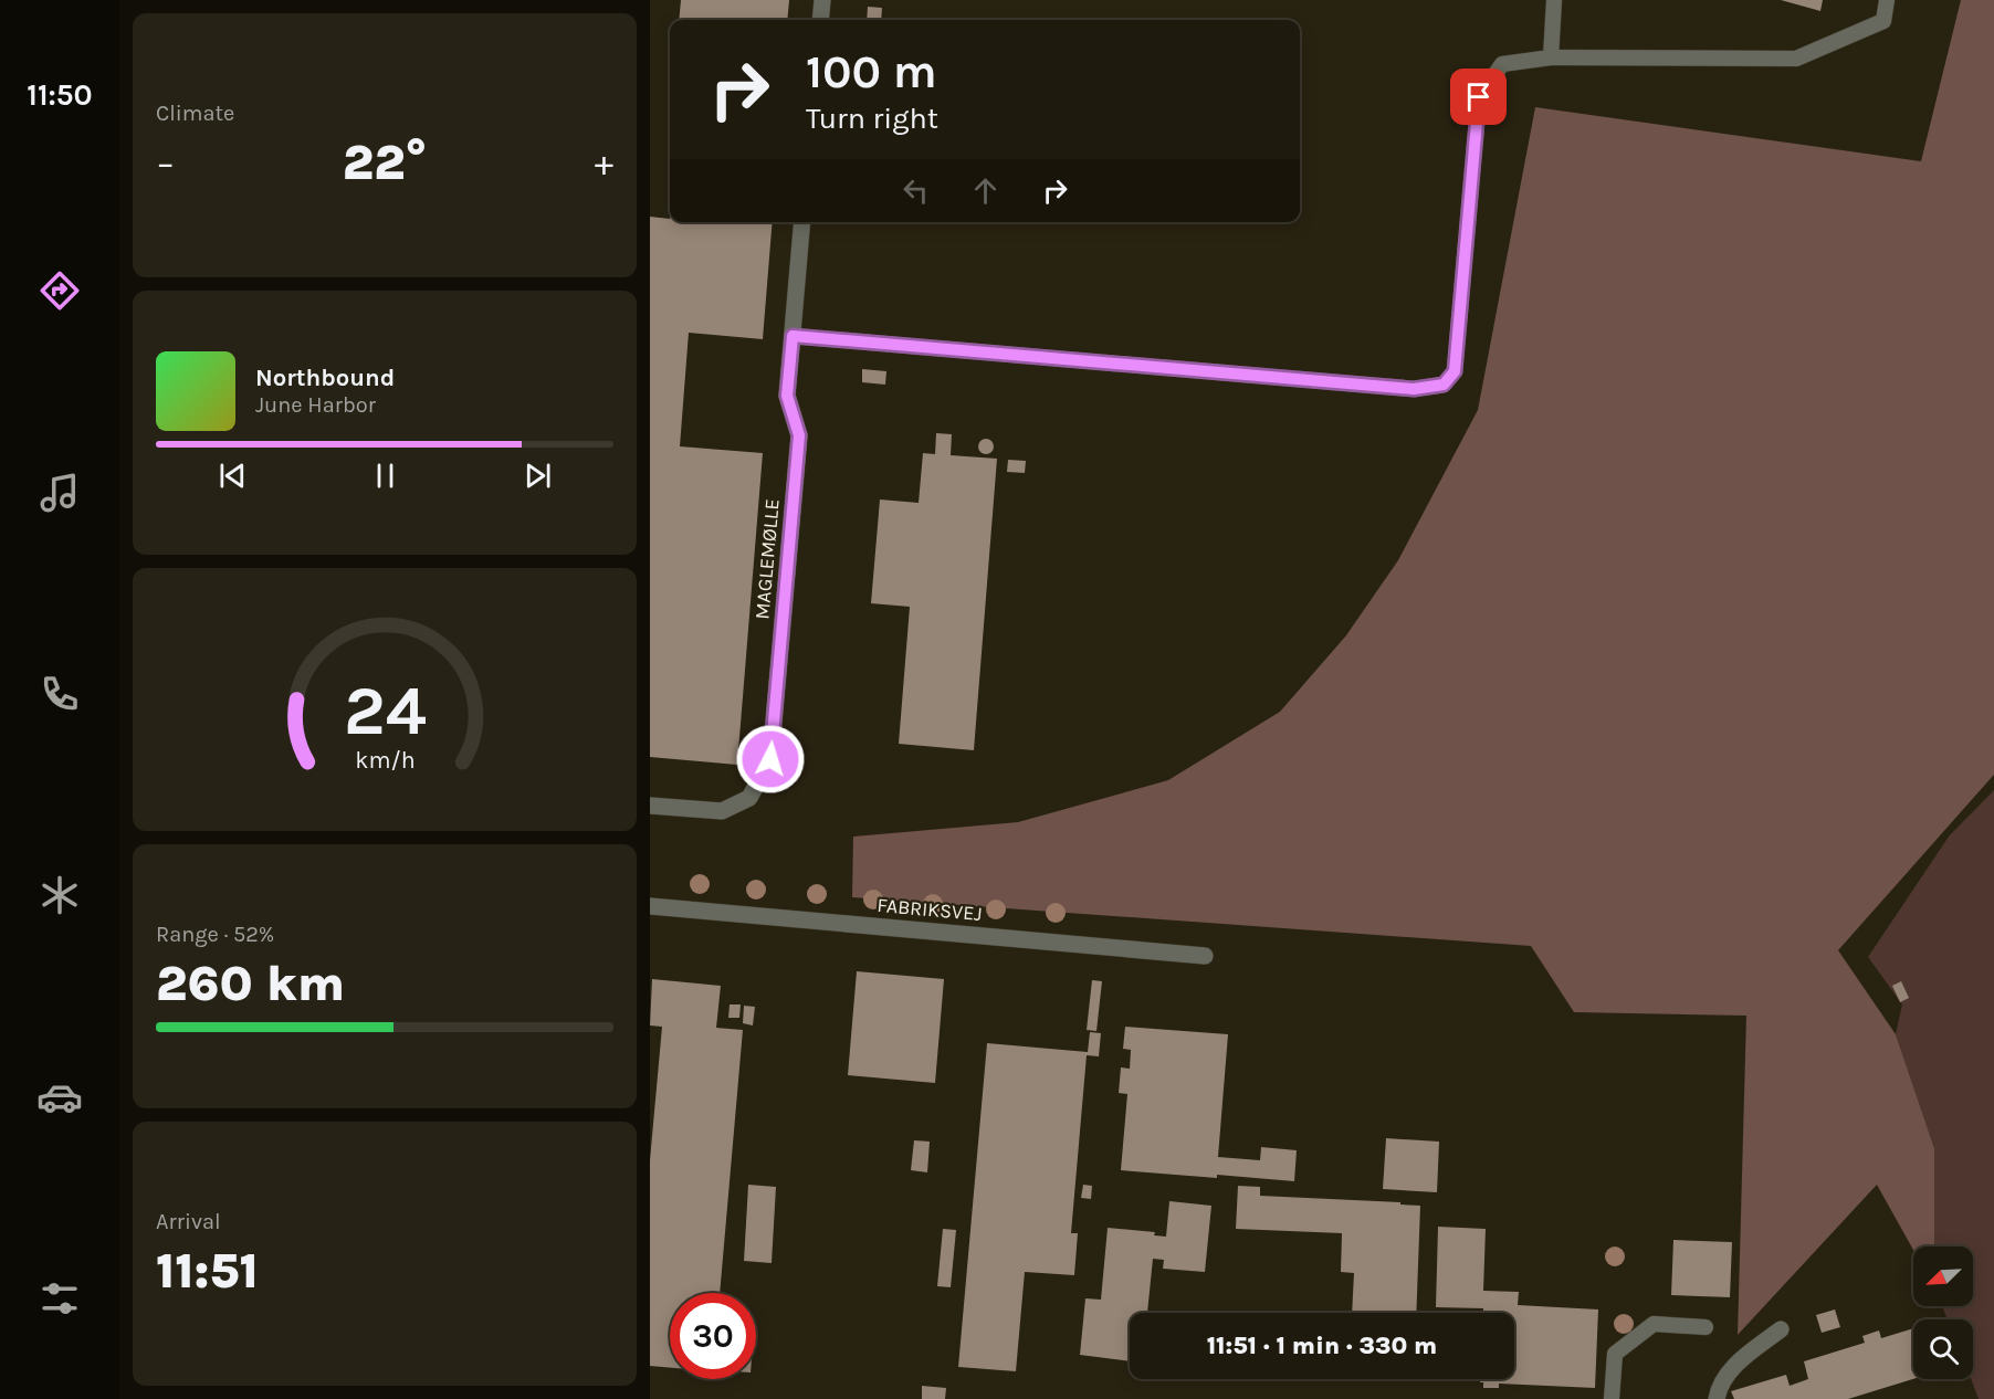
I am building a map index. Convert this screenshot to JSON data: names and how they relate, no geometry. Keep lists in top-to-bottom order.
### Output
{
  "streets": {
    "street": ["MAGLEMØLLE", "FABRIKSVEJ"]
  },
  "north": "bottom left",
  "page": {
    "tabs": "11:50",
    "tile": [
      "Climate",
      ["Range · 52%", "260 km"],
      ["Arrival", "11:51"]
    ],
    "turn": ["100 m", "Turn right"],
    "heat": ["−", "22°", "+"],
    "song": ["Northbound", "June Harbor"],
    "limit": "30",
    "trip": "11:51 · 1 min · 330 m",
    "gauge": ["24", "km/h"]
  }
}
